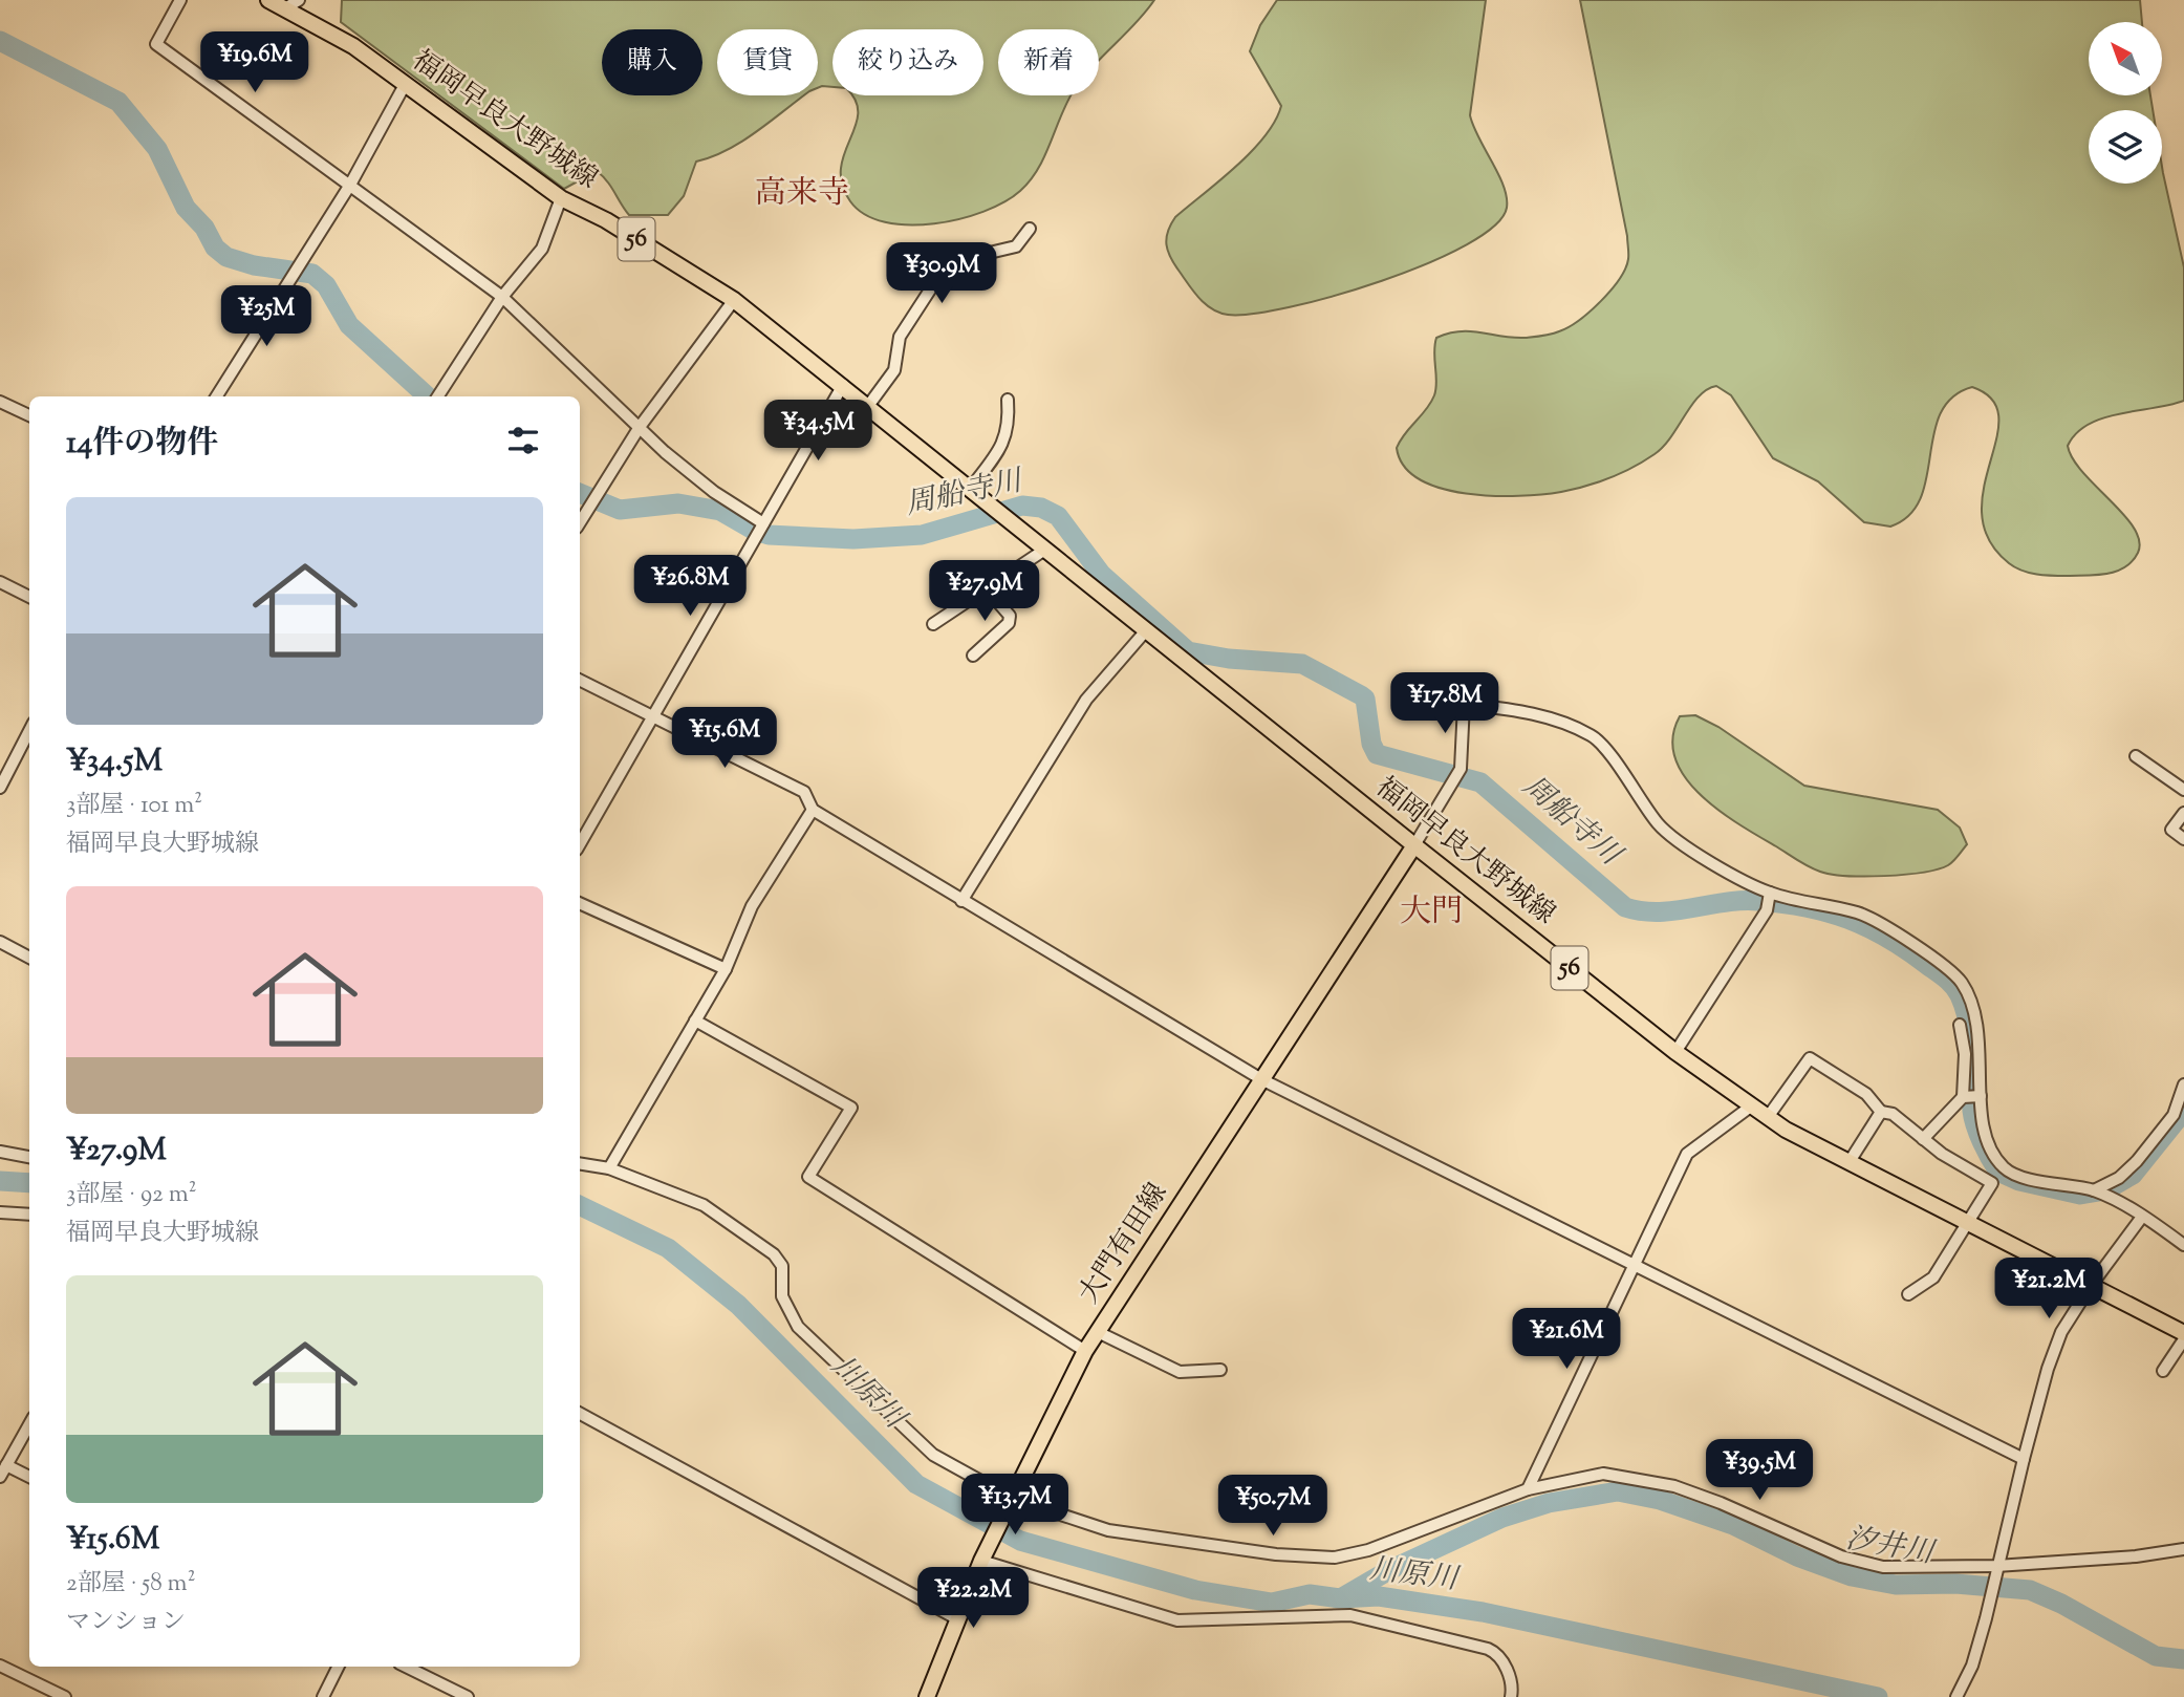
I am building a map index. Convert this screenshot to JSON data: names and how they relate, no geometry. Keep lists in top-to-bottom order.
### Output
{
  "streets": {
    "main road": ["福岡早良大野城線", "56", "大門有田線"]
  },
  "crossings": [
    ["福岡早良大野城線", "大門有田線"]
  ],
  "districts": ["高来寺", "大門"],
  "water": ["周船寺川", "川原川", "汐井川"],
  "north": "top left",
  "page": {
    "chip": [
      "購入",
      "賃貸",
      "絞り込み",
      "新着"
    ],
    "price": [
      "¥19.6M",
      "¥30.9M",
      "¥25M",
      "¥34.5M",
      "¥26.8M",
      "¥27.9M",
      "¥17.8M",
      "¥15.6M",
      "¥21.2M",
      "¥21.6M",
      "¥39.5M",
      "¥13.7M",
      "¥50.7M",
      "¥22.2M"
    ],
    "heading": "14件の物件",
    "list": [
      {
        "name": "¥34.5M",
        "note": "3部屋 · 101 m² · 福岡早良大野城線"
      },
      {
        "name": "¥27.9M",
        "note": "3部屋 · 92 m² · 福岡早良大野城線"
      },
      {
        "name": "¥15.6M",
        "note": "2部屋 · 58 m² · マンション"
      }
    ]
  }
}
